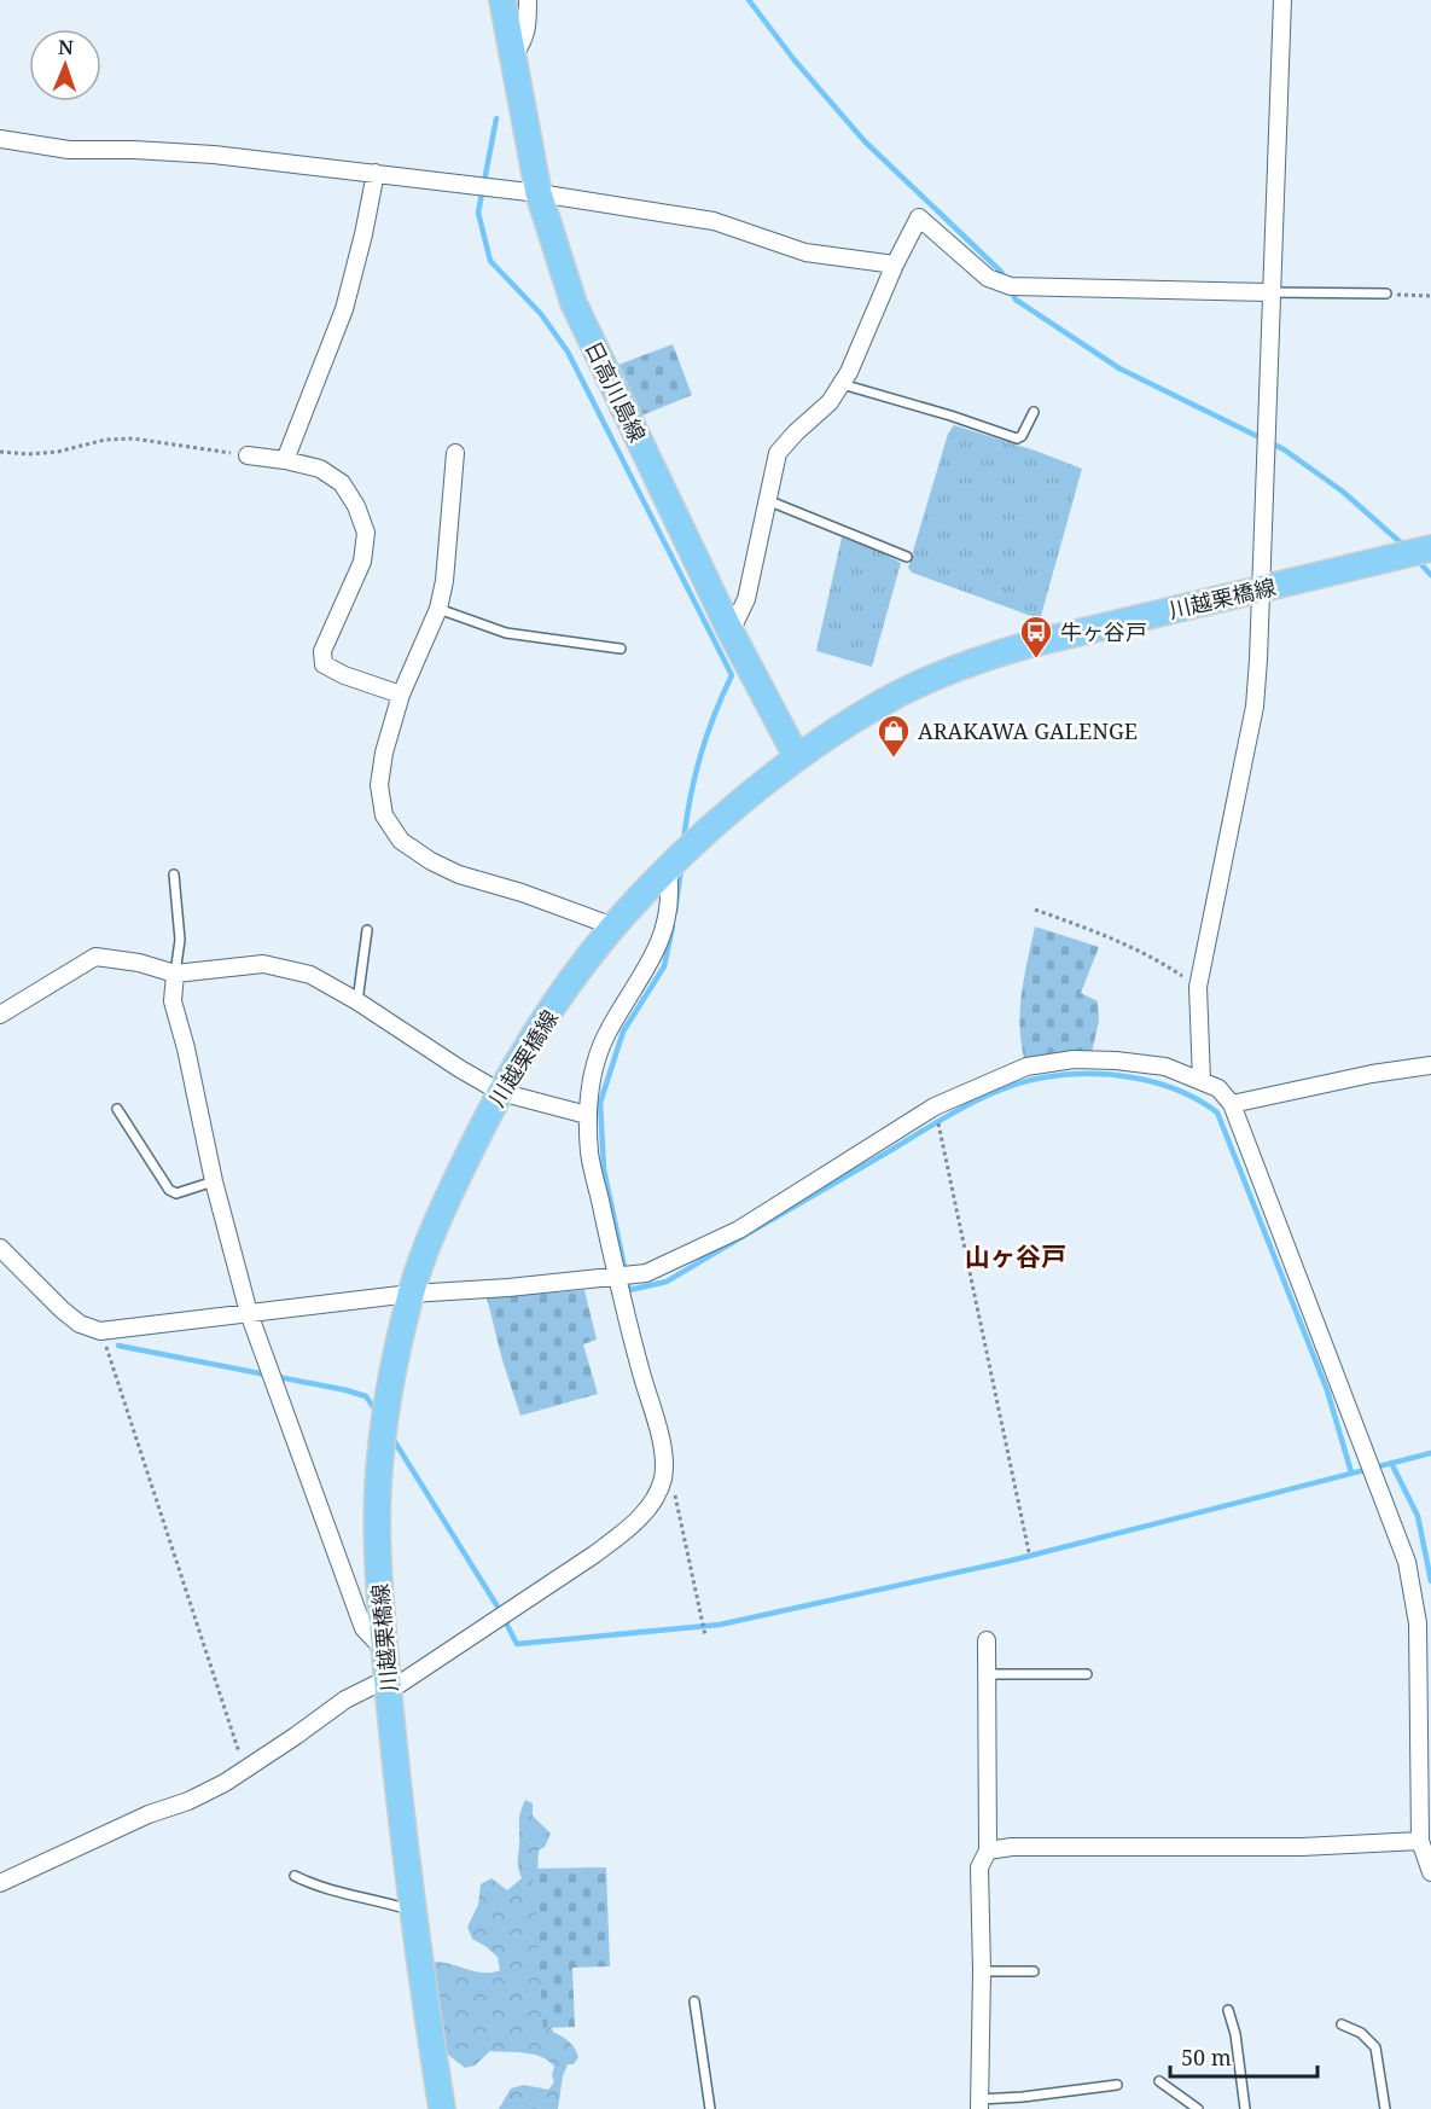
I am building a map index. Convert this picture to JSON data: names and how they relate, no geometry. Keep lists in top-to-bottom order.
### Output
{
  "streets": {
    "main road": ["日高川島線", "川越栗橋線"]
  },
  "crossings": [
    ["日高川島線", "川越栗橋線"]
  ],
  "districts": ["山ヶ谷戸"],
  "places": {
    "bus stop": ["牛ヶ谷戸"],
    "shop": ["ARAKAWA GALENGE"]
  },
  "scale_bar": "50 m",
  "north": "top"
}
